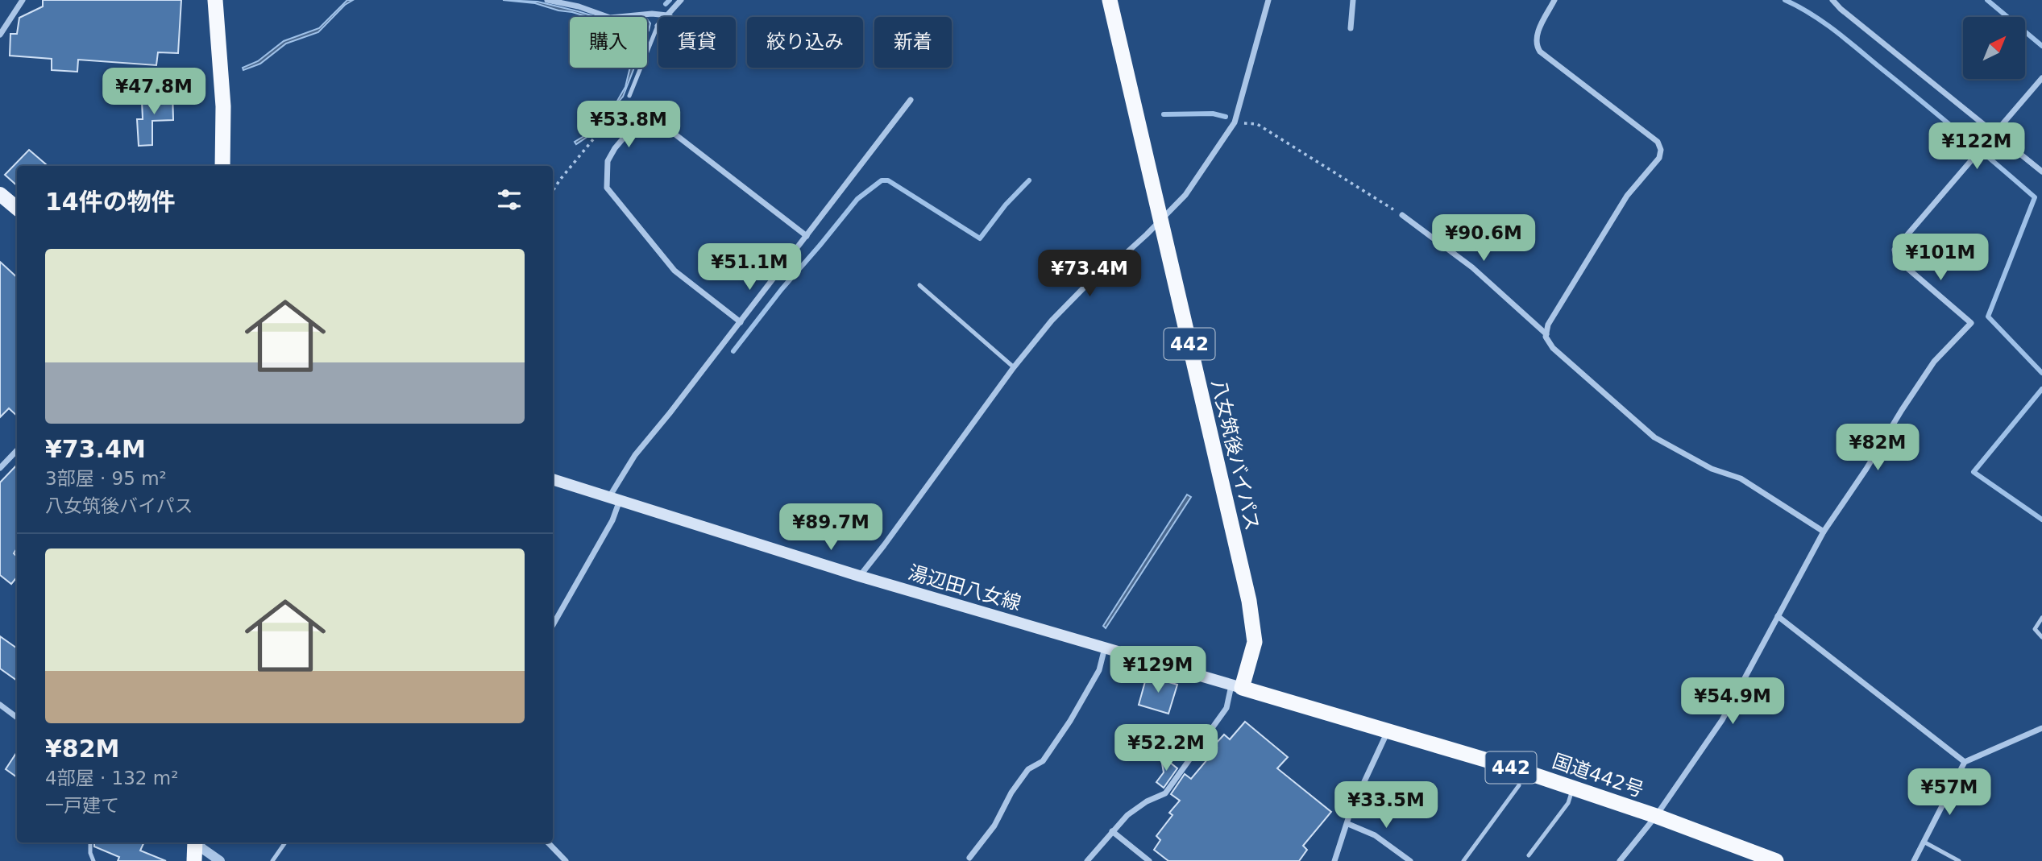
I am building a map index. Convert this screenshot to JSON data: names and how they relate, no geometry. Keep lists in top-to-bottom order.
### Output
{
  "streets": {
    "highway": ["442", "八女筑後バイパス", "国道442号"],
    "main road": ["湯辺田八女線"]
  },
  "crossings": [
    ["八女筑後バイパス", "湯辺田八女線"],
    ["八女筑後バイパス", "国道442号"],
    ["湯辺田八女線", "国道442号"]
  ],
  "north": "top right",
  "page": {
    "chip": [
      "購入",
      "賃貸",
      "絞り込み",
      "新着"
    ],
    "price": [
      "¥47.8M",
      "¥53.8M",
      "¥122M",
      "¥90.6M",
      "¥101M",
      "¥51.1M",
      "¥73.4M",
      "¥82M",
      "¥89.7M",
      "¥129M",
      "¥54.9M",
      "¥52.2M",
      "¥57M",
      "¥33.5M"
    ],
    "heading": "14件の物件",
    "list": [
      {
        "name": "¥73.4M",
        "note": "3部屋 · 95 m² · 八女筑後バイパス"
      },
      {
        "name": "¥82M",
        "note": "4部屋 · 132 m² · 一戸建て"
      }
    ]
  }
}
